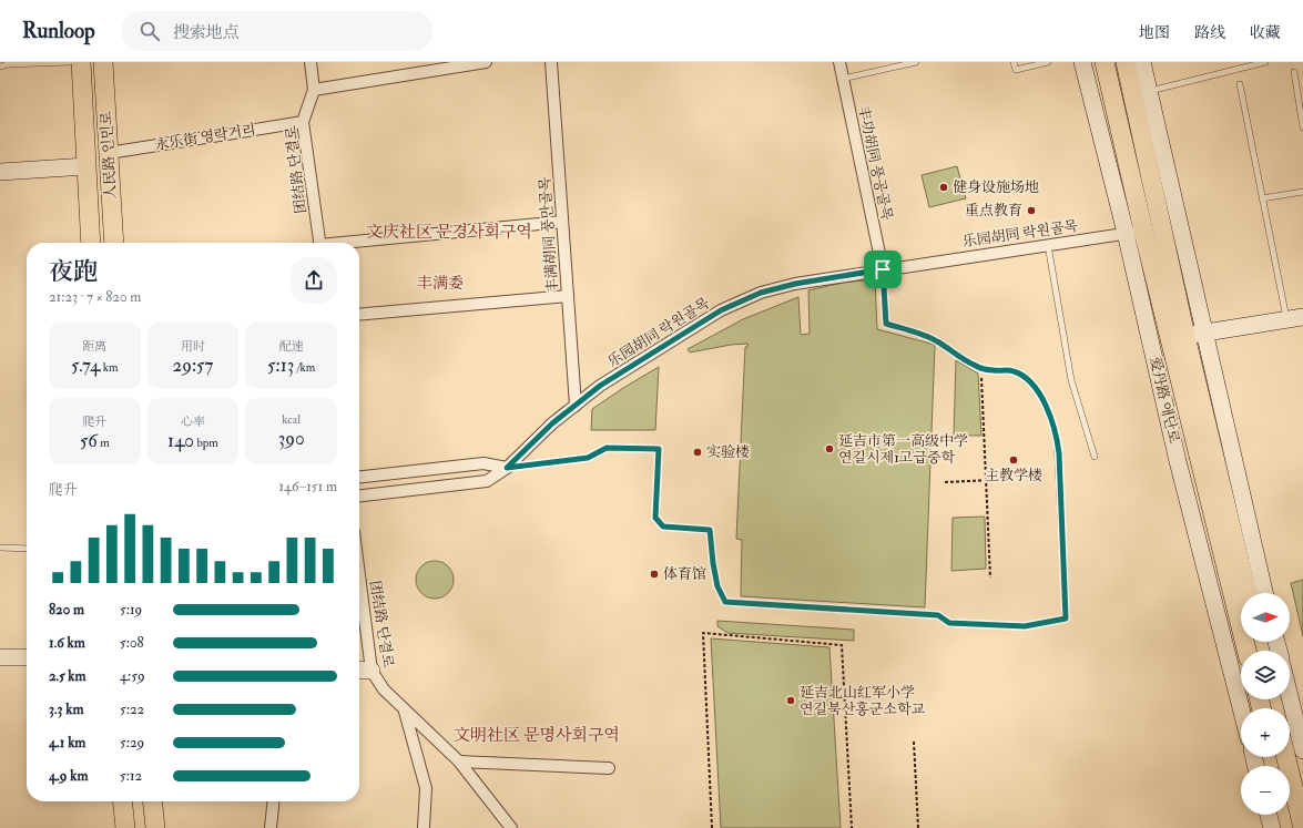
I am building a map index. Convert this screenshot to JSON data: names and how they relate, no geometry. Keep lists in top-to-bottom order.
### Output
{
  "streets": {
    "main road": ["人民路 인민로", "爱丹路 애단로"],
    "street": [
      "永乐街 영락거리",
      "丰功胡同 풍공골목",
      "团结路 단결로",
      "乐园胡同 락원골목",
      "丰满胡同 풍만골목"
    ]
  },
  "crossings": [
    ["永乐街 영락거리", "人民路 인민로"],
    ["永乐街 영락거리", "团结路 단결로"],
    ["丰功胡同 풍공골목", "乐园胡同 락원골목"],
    ["乐园胡同 락원골목", "丰满胡同 풍만골목"],
    ["乐园胡同 락원골목", "爱丹路 애단로"]
  ],
  "districts": ["文庆社区 문경사회구역", "丰满委", "文明社区 문명사회구역"],
  "places": [
    "健身设施场地",
    "重点教育",
    "延吉市第一高级中学 연길시제1고급중학",
    "实验楼",
    "主教学楼",
    "体育馆",
    "延吉北山红军小学 연길북산홍군소학교"
  ],
  "north": "right",
  "page": {
    "header": "Runloop",
    "search": "搜索地点",
    "nav": ["地图", "路线", "收藏"],
    "heading": ["夜跑", "21:23 · 7 × 820 m"],
    "stats": [
      ["距离", "5.74 km"],
      ["用时", "29:57"],
      ["配速", "5:13 /km"],
      ["爬升", "56 m"],
      ["心率", "140 bpm"],
      ["kcal", "390"]
    ],
    "chart": ["爬升", "146–151 m"],
    "map_buttons": ["+", "−"],
    "list": [
      {
        "name": "820 m",
        "note": "5:19"
      },
      {
        "name": "1.6 km",
        "note": "5:08"
      },
      {
        "name": "2.5 km",
        "note": "4:59"
      },
      {
        "name": "3.3 km",
        "note": "5:22"
      },
      {
        "name": "4.1 km",
        "note": "5:29"
      },
      {
        "name": "4.9 km",
        "note": "5:12"
      }
    ]
  }
}
